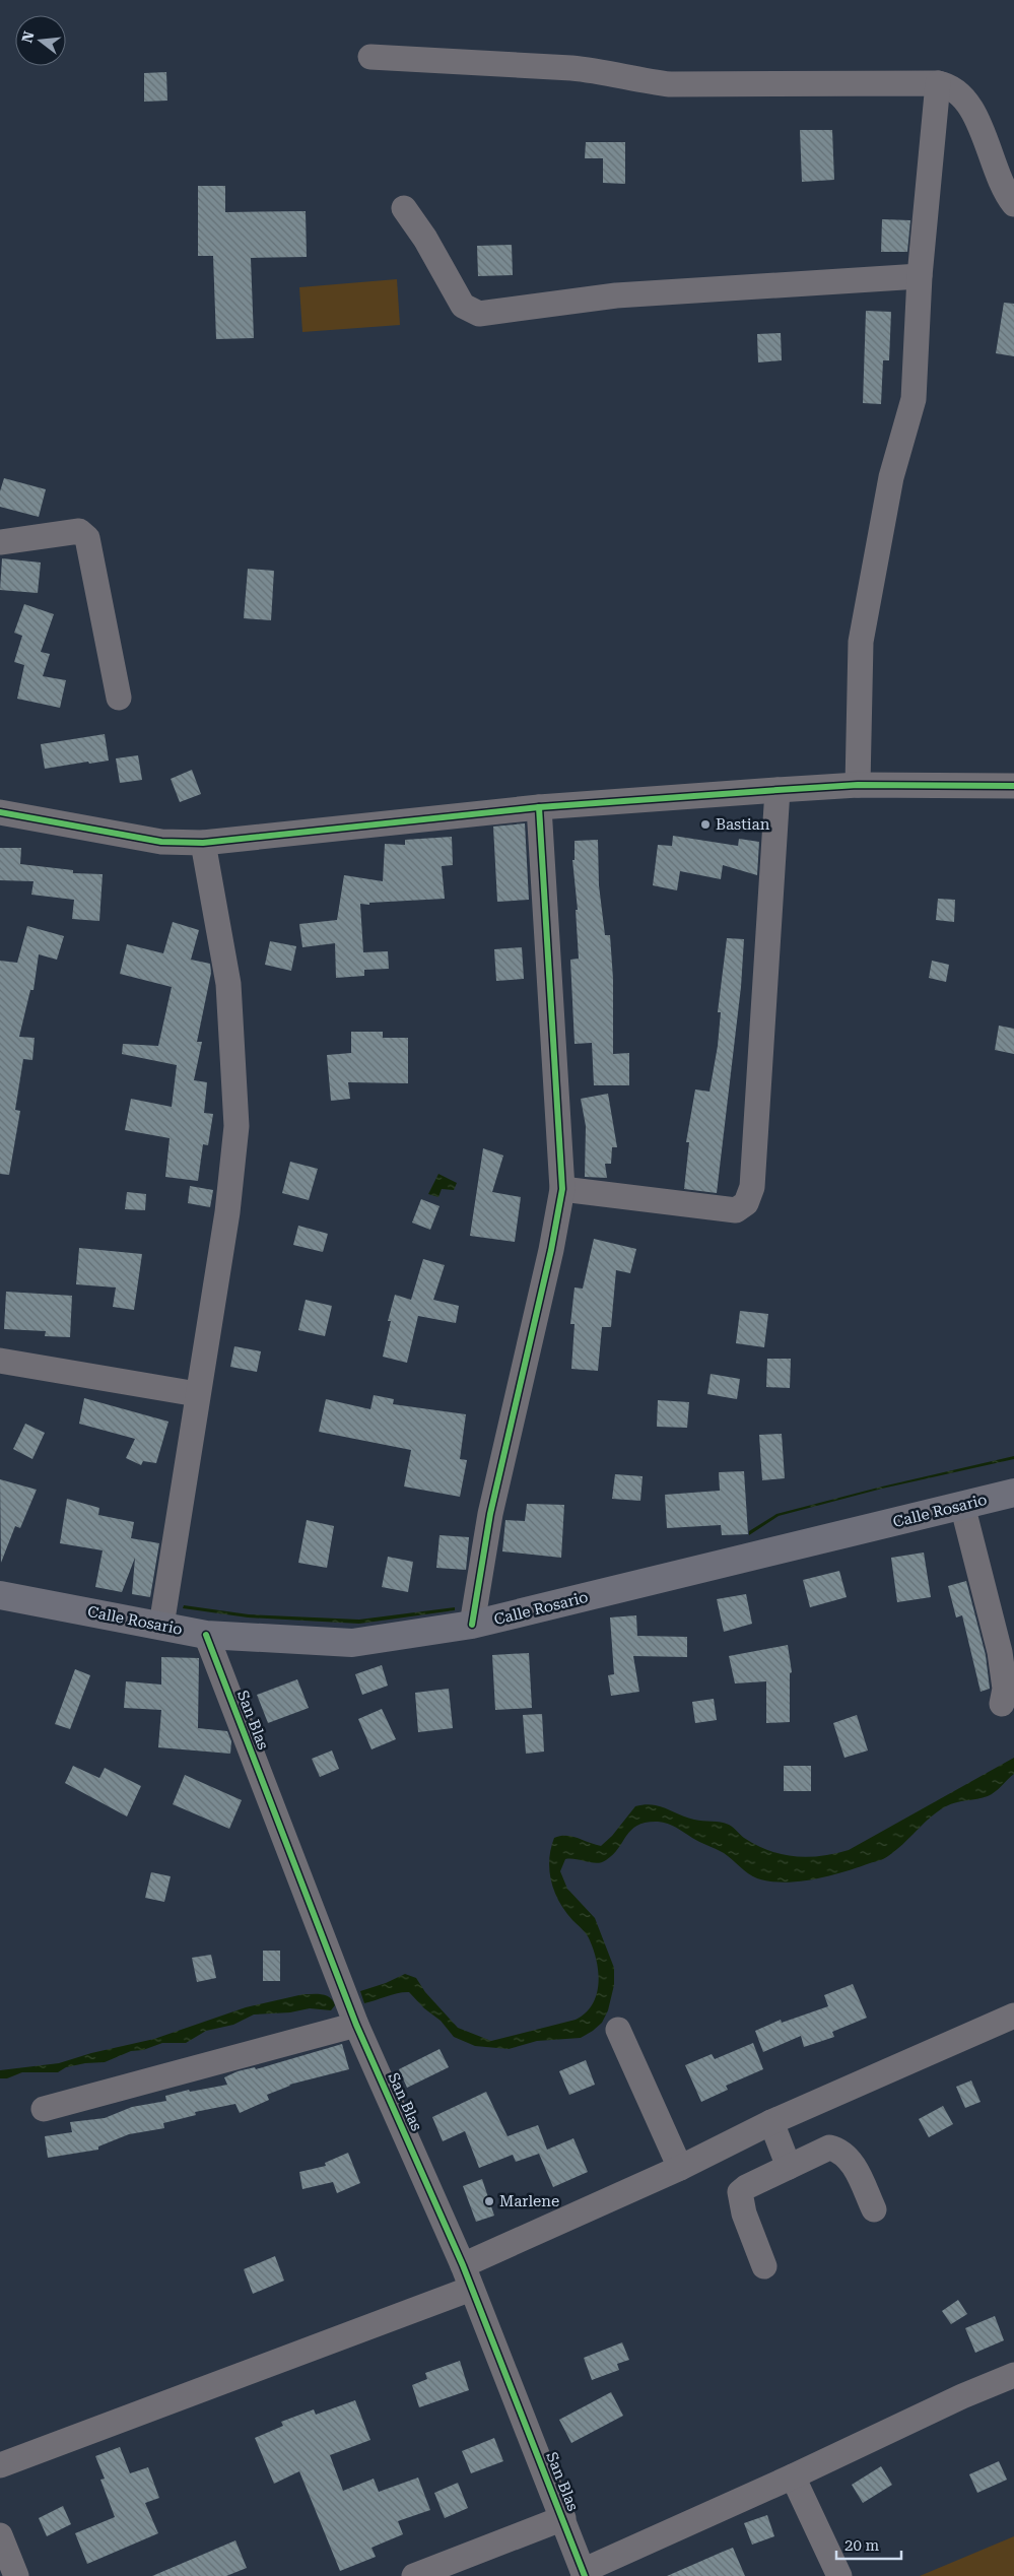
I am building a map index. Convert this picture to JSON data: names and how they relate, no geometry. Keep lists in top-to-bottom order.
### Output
{
  "streets": {
    "main road": ["Calle Rosario"],
    "street": ["San Blas"]
  },
  "crossings": [
    ["Calle Rosario", "San Blas"]
  ],
  "places": ["Bastian", "Marlene"],
  "scale_bar": "20 m",
  "north": "left"
}
